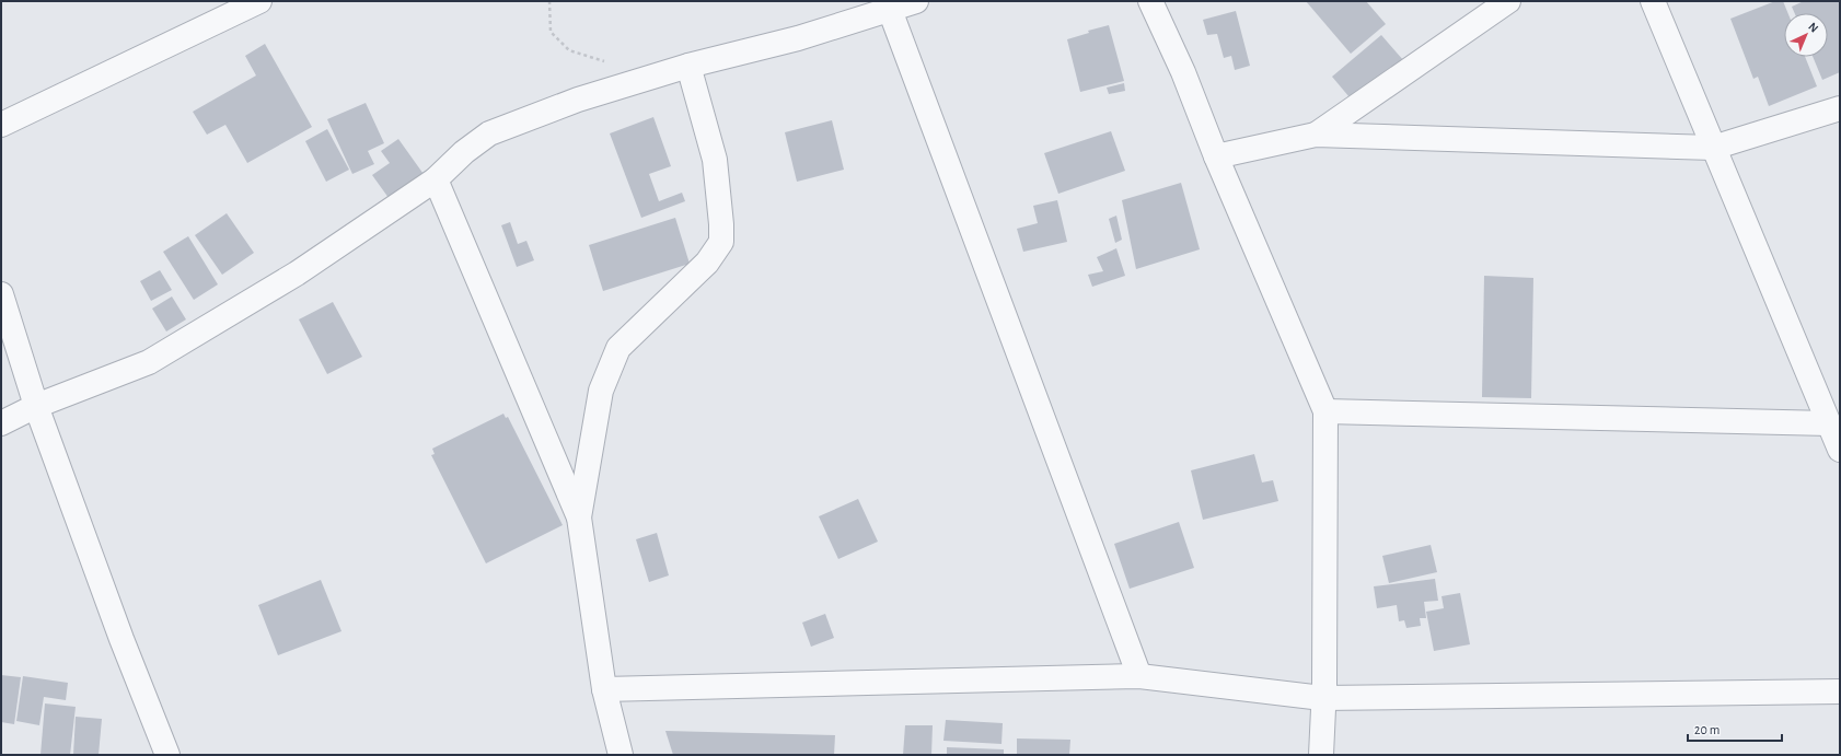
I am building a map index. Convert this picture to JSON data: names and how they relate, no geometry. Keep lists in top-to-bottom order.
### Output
{
  "scale_bar": "20 m",
  "north": "top right"
}
